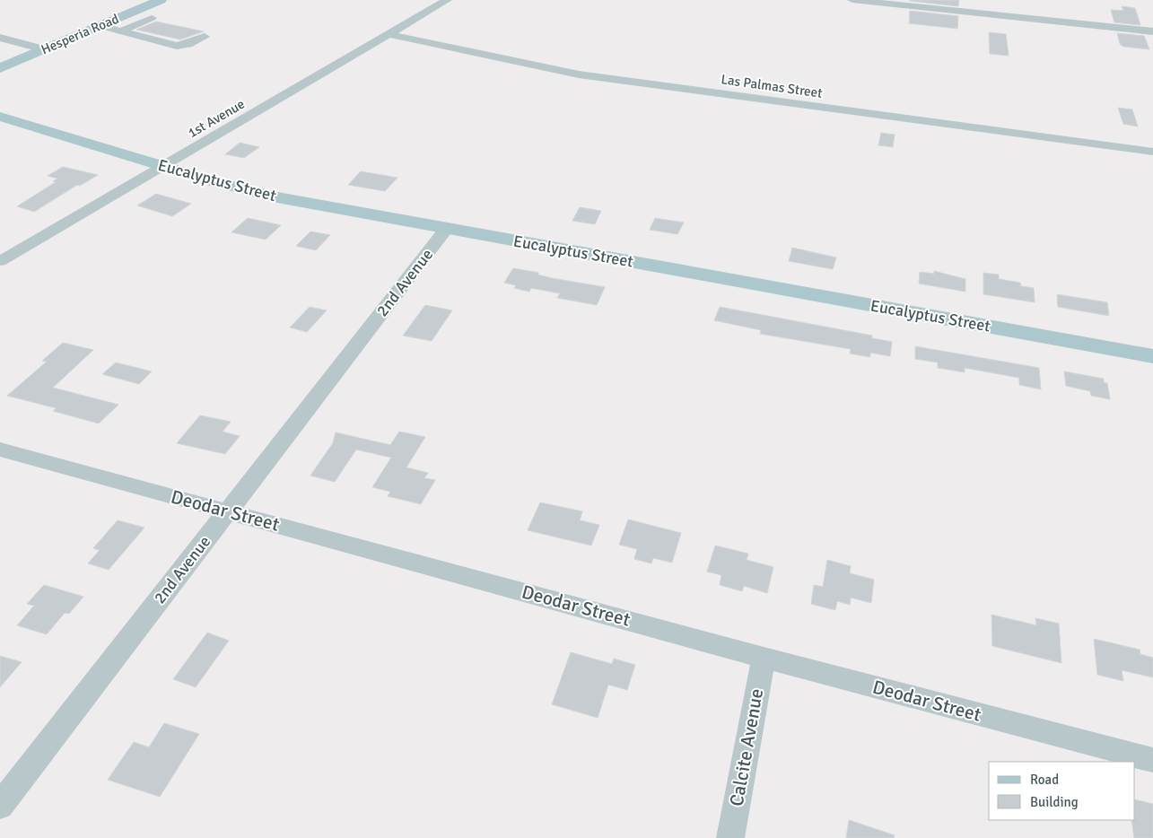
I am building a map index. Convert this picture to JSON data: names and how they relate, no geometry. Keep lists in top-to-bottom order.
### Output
{
  "streets": {
    "main road": ["Hesperia Road", "Eucalyptus Street"],
    "street": [
      "Las Palmas Street",
      "1st Avenue",
      "2nd Avenue",
      "Deodar Street",
      "Calcite Avenue"
    ]
  },
  "crossings": [
    ["Las Palmas Street", "1st Avenue"],
    ["1st Avenue", "Eucalyptus Street"],
    ["Eucalyptus Street", "2nd Avenue"],
    ["2nd Avenue", "Deodar Street"],
    ["Deodar Street", "Calcite Avenue"]
  ],
  "legend": ["Road", "Building"]
}
